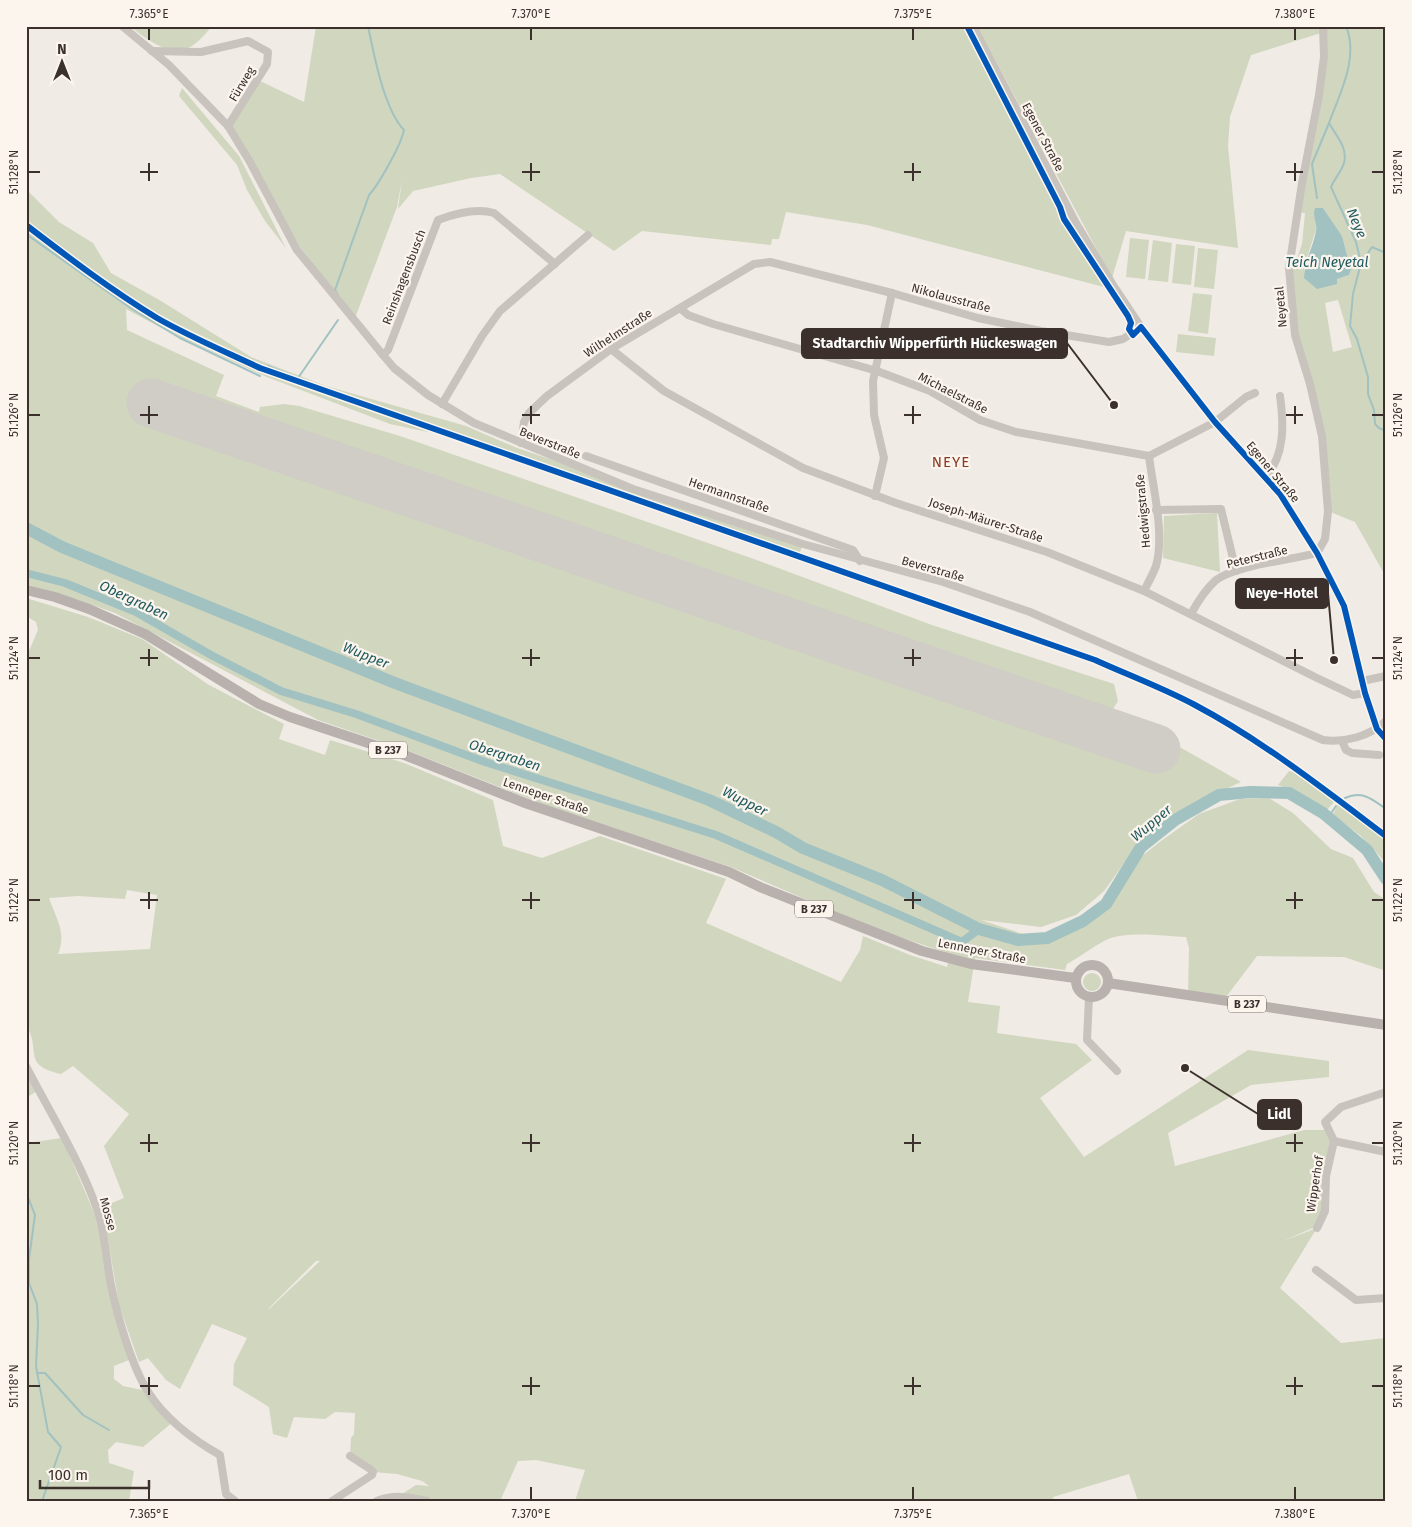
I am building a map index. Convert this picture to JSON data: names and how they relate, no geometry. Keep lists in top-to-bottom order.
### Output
{
  "streets": {
    "main road": ["B 237", "Lenneper Straße"],
    "street": [
      "Fürweg",
      "Egener Straße",
      "Reinshagensbusch",
      "Nikolausstraße",
      "Neyetal",
      "Wilhelmstraße",
      "Michaelstraße",
      "Beverstraße",
      "Hermannstraße",
      "Hedwigstraße",
      "Joseph-Mäurer-Straße",
      "Peterstraße",
      "Wipperhof",
      "Mosse"
    ]
  },
  "crossings": [
    ["Fürweg", "Beverstraße"],
    ["Egener Straße", "Nikolausstraße"],
    ["Egener Straße", "Neyetal"],
    ["Egener Straße", "Beverstraße"],
    ["Egener Straße", "Joseph-Mäurer-Straße"],
    ["Egener Straße", "Peterstraße"],
    ["Reinshagensbusch", "Beverstraße"],
    ["Nikolausstraße", "Wilhelmstraße"],
    ["Neyetal", "Peterstraße"],
    ["Wilhelmstraße", "Michaelstraße"],
    ["Wilhelmstraße", "Beverstraße"],
    ["Wilhelmstraße", "Joseph-Mäurer-Straße"],
    ["Michaelstraße", "Hedwigstraße"],
    ["Beverstraße", "Hermannstraße"],
    ["Hedwigstraße", "Joseph-Mäurer-Straße"],
    ["Joseph-Mäurer-Straße", "Peterstraße"],
    ["B 237", "Lenneper Straße"]
  ],
  "districts": ["NEYE"],
  "water": [
    "Neye",
    "Teich Neyetal",
    "Obergraben",
    "Wupper"
  ],
  "places": ["Stadtarchiv Wipperfürth Hückeswagen", "Neye-Hotel", "Lidl"],
  "scale_bar": "100 m",
  "north": "top",
  "coordinates": [
    "7.365°E",
    "7.370°E",
    "7.375°E",
    "7.380°E",
    "51.128°N",
    "51.126°N",
    "51.124°N",
    "51.122°N",
    "51.120°N",
    "51.118°N"
  ]
}
